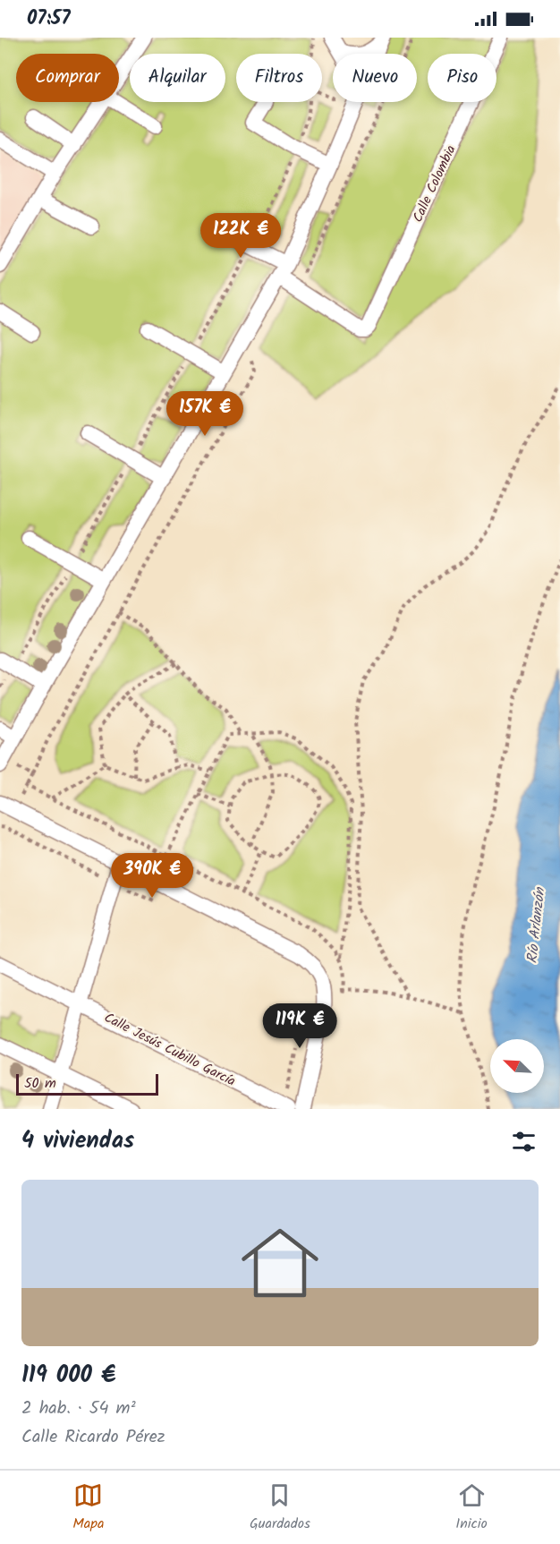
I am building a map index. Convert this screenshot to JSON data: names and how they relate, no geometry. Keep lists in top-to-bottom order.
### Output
{
  "streets": {
    "street": ["Calle Colombia", "Calle Jesús Cubillo García"]
  },
  "water": ["Río Arlanzón"],
  "scale_bar": "50 m",
  "north": "top left",
  "page": {
    "status": "07:57",
    "chip": [
      "Comprar",
      "Alquilar",
      "Filtros",
      "Nuevo",
      "Piso"
    ],
    "price": [
      "122K €",
      "157K €",
      "390K €",
      "119K €"
    ],
    "scale": "50 m",
    "heading": "4 viviendas",
    "list": [
      {
        "name": "119 000 €",
        "note": "2 hab. · 54 m² · Calle Ricardo Pérez"
      }
    ],
    "tabs": ["Mapa", "Guardados", "Inicio"]
  }
}
